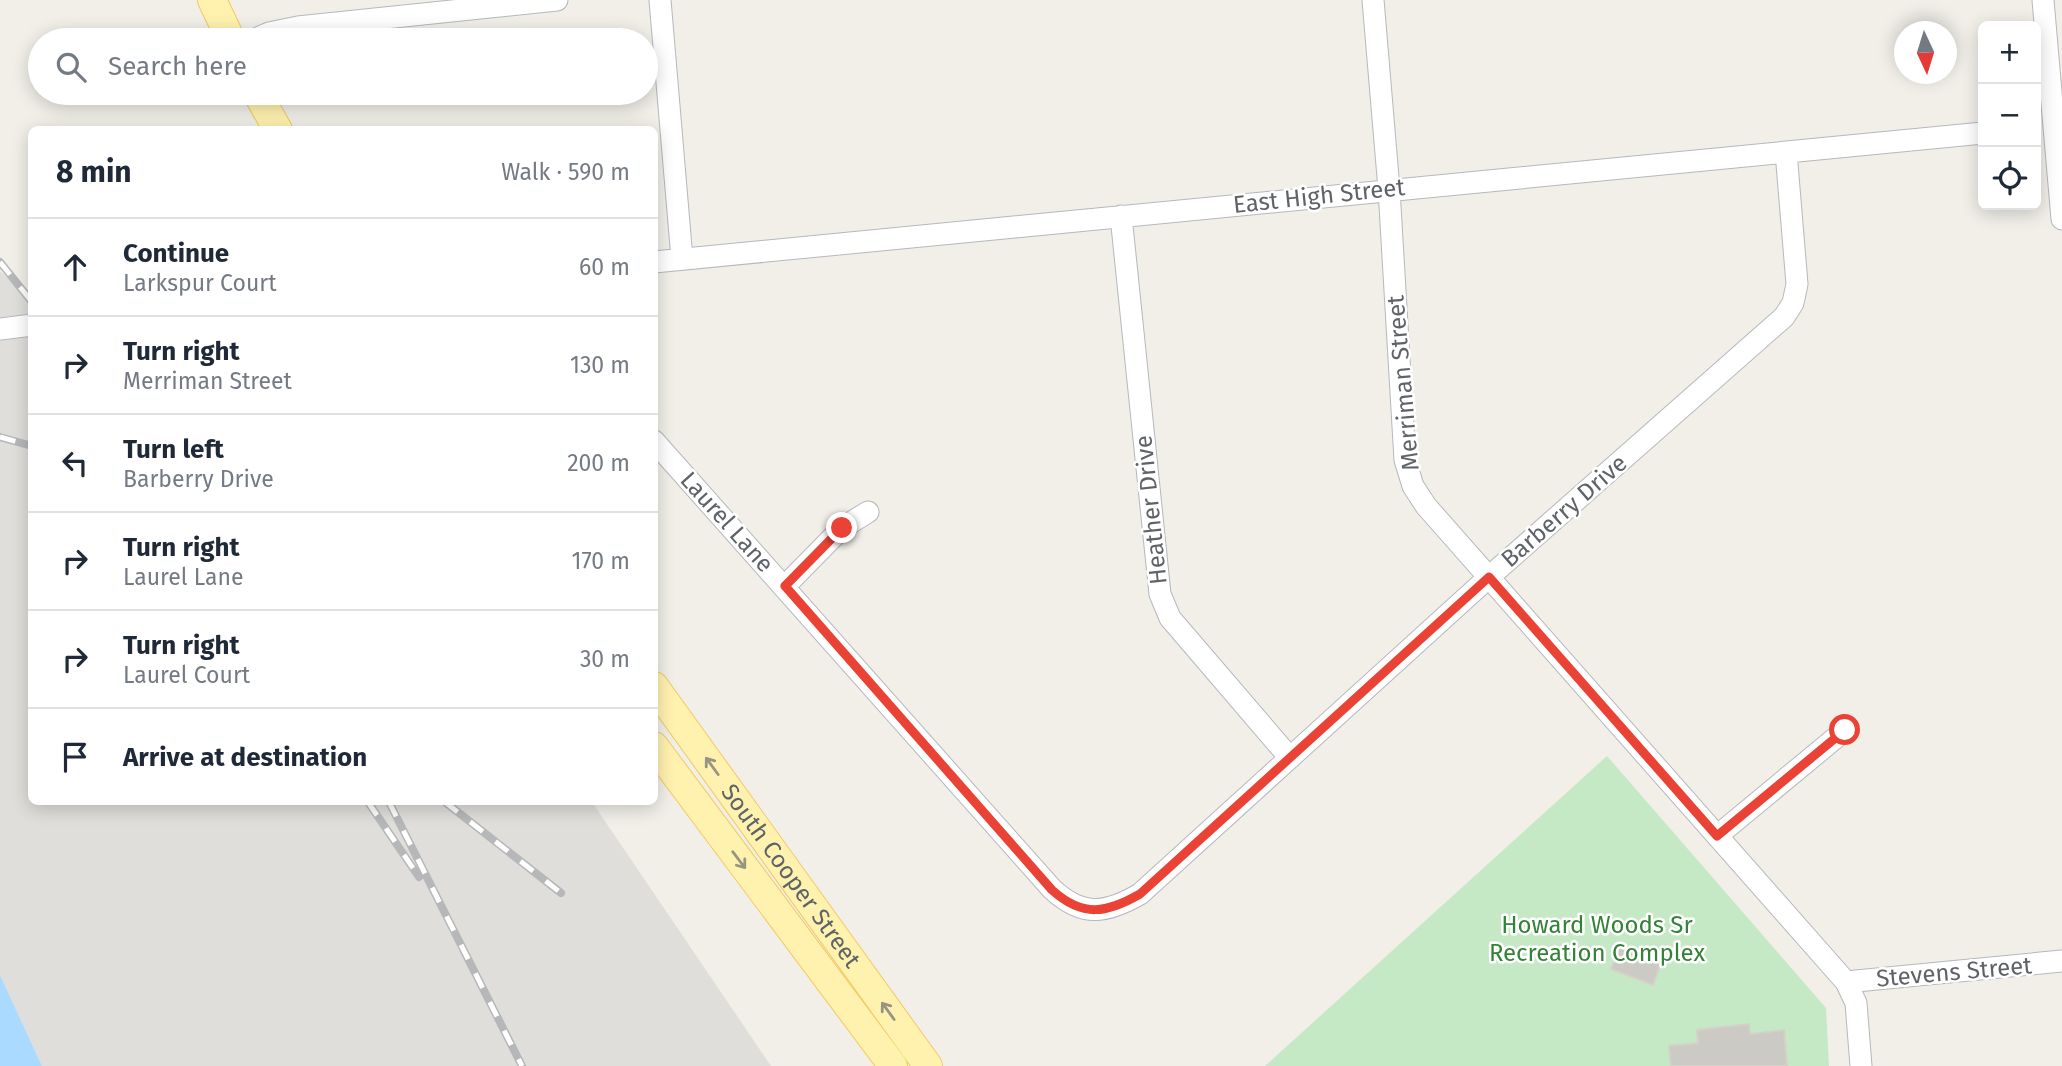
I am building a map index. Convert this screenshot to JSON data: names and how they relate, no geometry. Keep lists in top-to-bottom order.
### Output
{
  "streets": {
    "main road": ["South Cooper Street"],
    "street": [
      "East High Street",
      "Merriman Street",
      "Heather Drive",
      "Barberry Drive",
      "Laurel Lane",
      "Stevens Street"
    ]
  },
  "crossings": [
    ["East High Street", "Merriman Street"],
    ["East High Street", "Heather Drive"],
    ["East High Street", "Barberry Drive"],
    ["Merriman Street", "Barberry Drive"],
    ["Merriman Street", "Stevens Street"],
    ["Heather Drive", "Barberry Drive"],
    ["Barberry Drive", "Laurel Lane"]
  ],
  "parks": ["Howard Woods Sr Recreation Complex"],
  "north": "bottom",
  "page": {
    "map_buttons": ["+", "−"],
    "search": "Search here",
    "heading": ["8 min", "Walk · 590 m"],
    "list": [
      ["Continue", "Larkspur Court", "60 m"],
      ["Turn right", "Merriman Street", "130 m"],
      ["Turn left", "Barberry Drive", "200 m"],
      ["Turn right", "Laurel Lane", "170 m"],
      ["Turn right", "Laurel Court", "30 m"],
      "Arrive at destination"
    ]
  }
}
